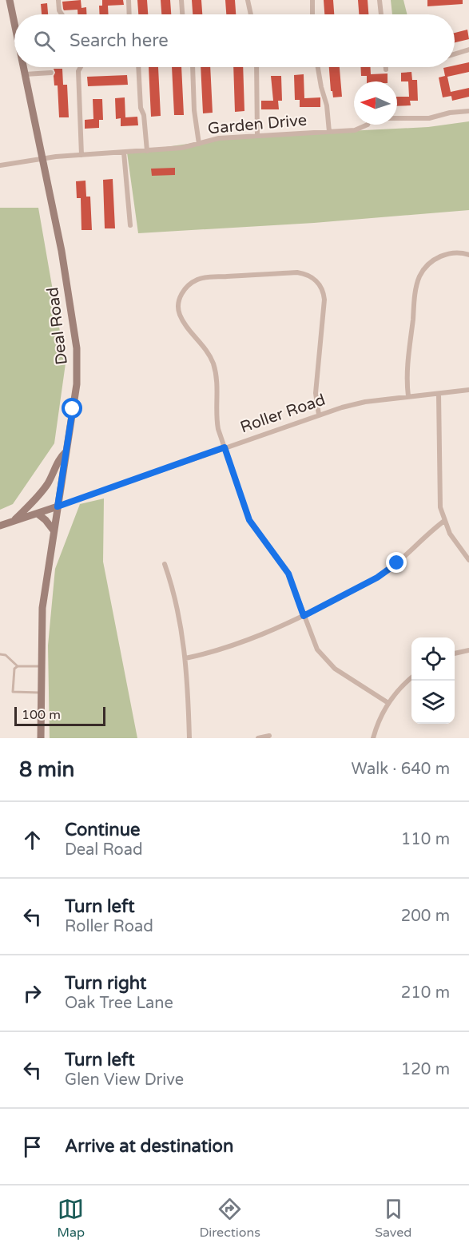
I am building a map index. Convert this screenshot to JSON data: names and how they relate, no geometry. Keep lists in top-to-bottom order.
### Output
{
  "streets": {
    "street": ["Garden Drive", "Deal Road", "Roller Road"]
  },
  "crossings": [
    ["Garden Drive", "Deal Road"],
    ["Deal Road", "Roller Road"]
  ],
  "scale_bar": "100 m",
  "north": "left",
  "page": {
    "search": "Search here",
    "scale": "100 m",
    "heading": ["8 min", "Walk · 640 m"],
    "list": [
      ["Continue", "Deal Road", "110 m"],
      ["Turn left", "Roller Road", "200 m"],
      ["Turn right", "Oak Tree Lane", "210 m"],
      ["Turn left", "Glen View Drive", "120 m"],
      "Arrive at destination"
    ],
    "nav": ["Map", "Directions", "Saved"]
  }
}
